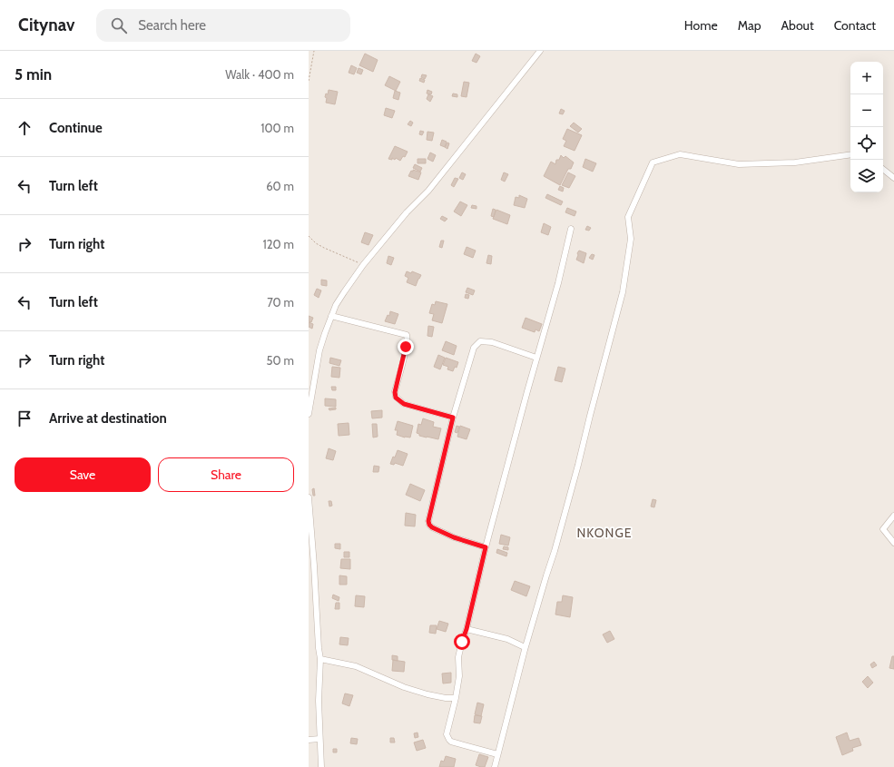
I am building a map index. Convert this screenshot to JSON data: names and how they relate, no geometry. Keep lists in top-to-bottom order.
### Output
{
  "districts": ["NKONGE"],
  "page": {
    "header": "Citynav",
    "search": "Search here",
    "nav": [
      "Home",
      "Map",
      "About",
      "Contact"
    ],
    "heading": ["5 min", "Walk · 400 m"],
    "map_buttons": ["+", "−"],
    "list": [
      ["Continue", "100 m"],
      ["Turn left", "60 m"],
      ["Turn right", "120 m"],
      ["Turn left", "70 m"],
      ["Turn right", "50 m"],
      "Arrive at destination"
    ],
    "buttons": ["Save", "Share"]
  }
}
